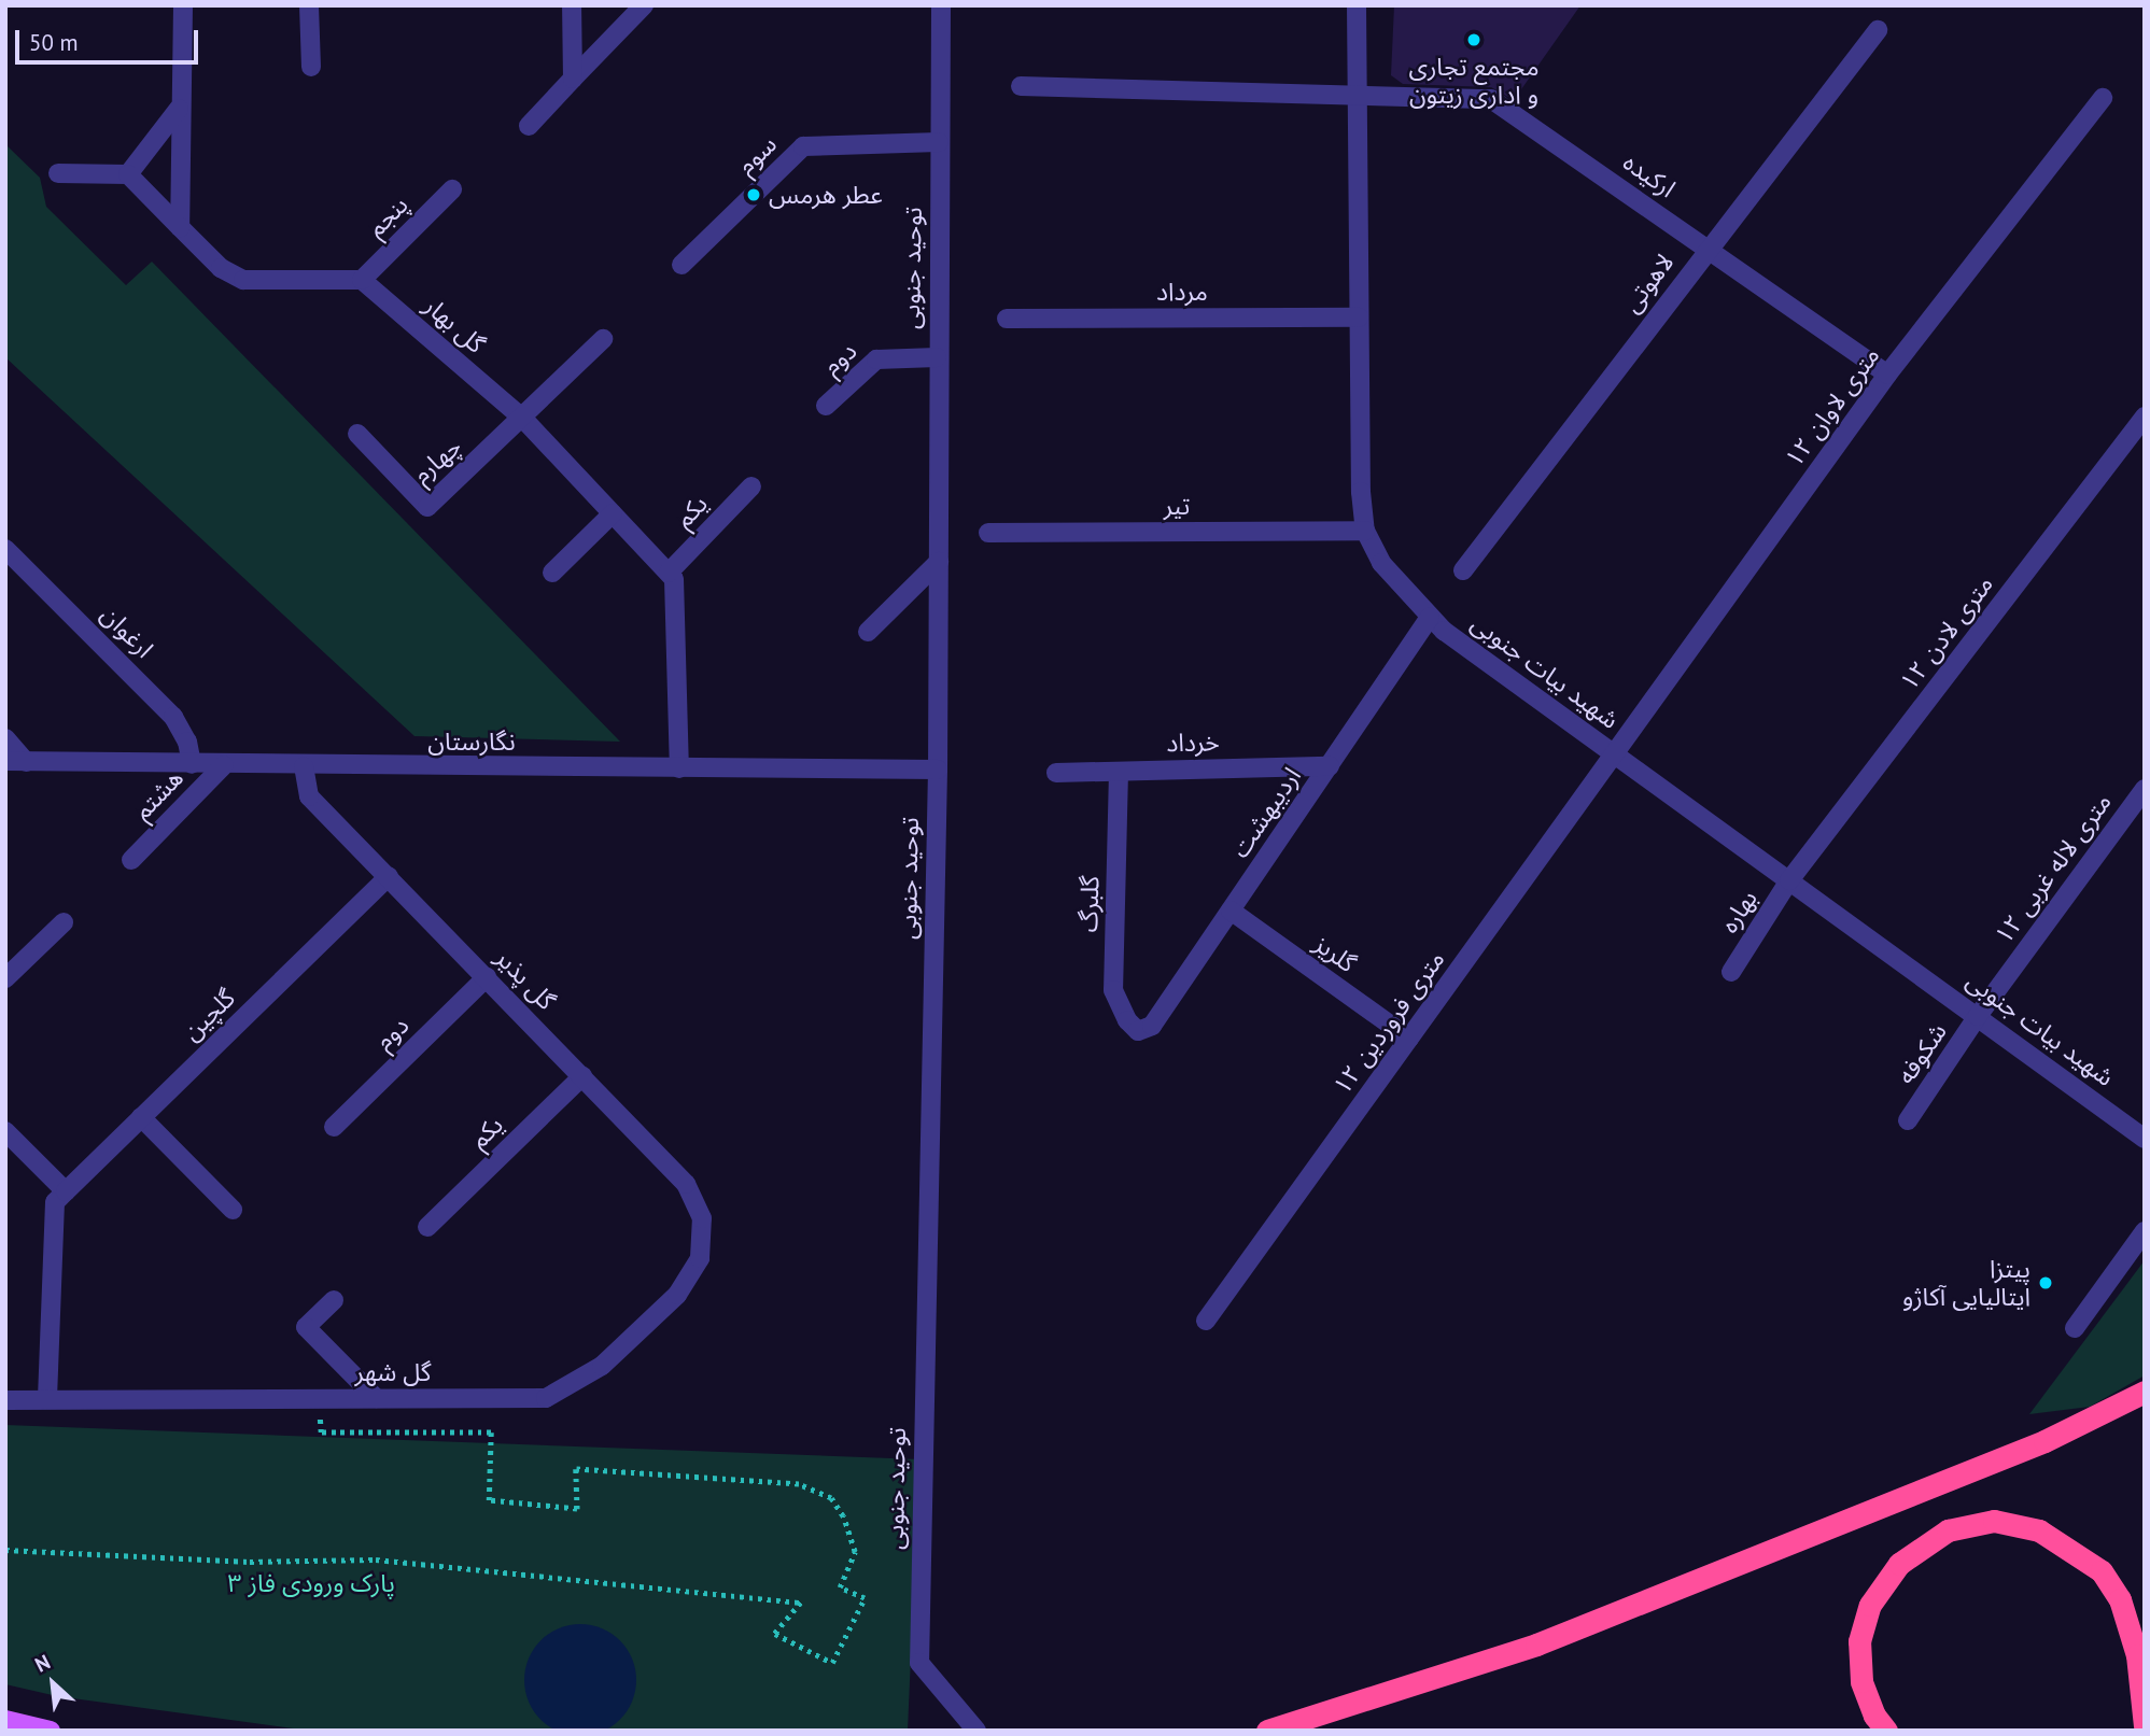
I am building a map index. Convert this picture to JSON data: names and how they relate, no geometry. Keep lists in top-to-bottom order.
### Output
{
  "streets": {
    "street": [
      "سوم",
      "ارکیده",
      "پنجم",
      "توحید جنوبی",
      "لاهوتی",
      "مرداد",
      "گل بهار",
      "دوم",
      "۱۲ متری لاوان",
      "چهارم",
      "تیر",
      "یکم",
      "ارغوان",
      "۱۲ متری لادن",
      "شهید بیات جنوبی",
      "نگارستان",
      "خرداد",
      "هشتم",
      "اردیبهشت",
      "۱۲ متری لاله غربی",
      "گلبرگ",
      "بهاره",
      "گلریز",
      "گل پذیر",
      "گلچین",
      "۱۲ متری فروردین",
      "شکوفه",
      "گل شهر"
    ]
  },
  "crossings": [
    ["سوم", "توحید جنوبی"],
    ["ارکیده", "لاهوتی"],
    ["ارکیده", "۱۲ متری لاوان"],
    ["ارکیده", "شهید بیات جنوبی"],
    ["پنجم", "گل بهار"],
    ["توحید جنوبی", "دوم"],
    ["توحید جنوبی", "نگارستان"],
    ["مرداد", "شهید بیات جنوبی"],
    ["گل بهار", "چهارم"],
    ["گل بهار", "یکم"],
    ["دوم", "گل پذیر"],
    ["۱۲ متری لاوان", "شهید بیات جنوبی"],
    ["۱۲ متری لاوان", "۱۲ متری فروردین"],
    ["تیر", "شهید بیات جنوبی"],
    ["یکم", "گل پذیر"],
    ["ارغوان", "نگارستان"],
    ["۱۲ متری لادن", "شهید بیات جنوبی"],
    ["۱۲ متری لادن", "بهاره"],
    ["شهید بیات جنوبی", "اردیبهشت"],
    ["شهید بیات جنوبی", "۱۲ متری لاله غربی"],
    ["شهید بیات جنوبی", "بهاره"],
    ["شهید بیات جنوبی", "۱۲ متری فروردین"],
    ["شهید بیات جنوبی", "شکوفه"],
    ["نگارستان", "هشتم"],
    ["نگارستان", "گل پذیر"],
    ["خرداد", "اردیبهشت"],
    ["خرداد", "گلبرگ"],
    ["اردیبهشت", "گلبرگ"],
    ["اردیبهشت", "گلریز"],
    ["۱۲ متری لاله غربی", "شکوفه"],
    ["گلریز", "۱۲ متری فروردین"],
    ["گل پذیر", "گلچین"],
    ["گل پذیر", "گل شهر"]
  ],
  "parks": ["پارک ورودی فاز ۳"],
  "places": ["مجتمع تجاری و اداری زیتون", "عطر هرمس", "پیتزا ایتالیایی آکاژو"],
  "scale_bar": "50 m",
  "north": "top left"
}
